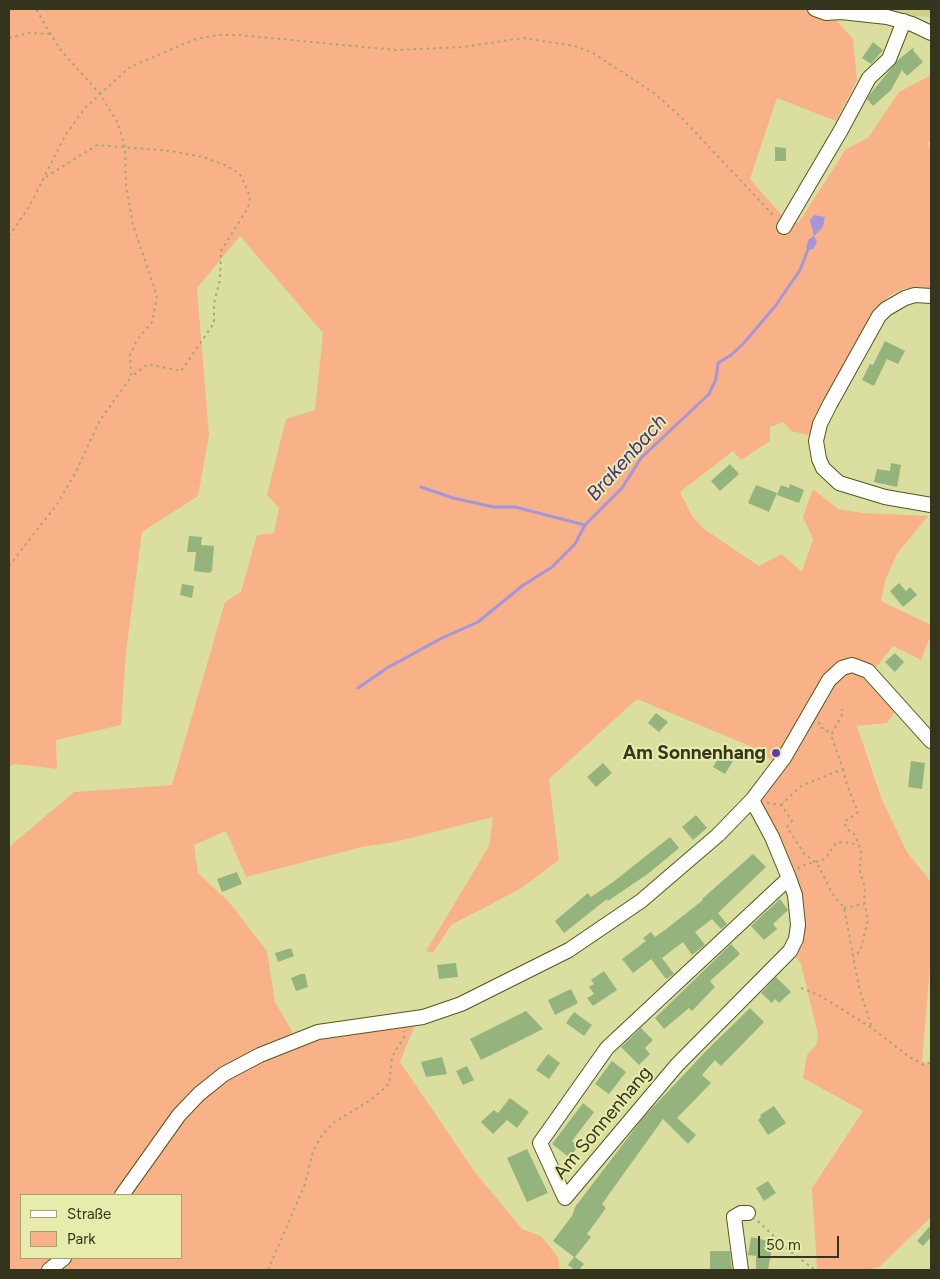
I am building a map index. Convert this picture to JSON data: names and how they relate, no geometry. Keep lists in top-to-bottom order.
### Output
{
  "streets": {
    "street": ["Am Sonnenhang"]
  },
  "water": ["Brakenbach"],
  "places": ["Am Sonnenhang"],
  "legend": ["Straße", "Park"],
  "scale_bar": "50 m"
}
